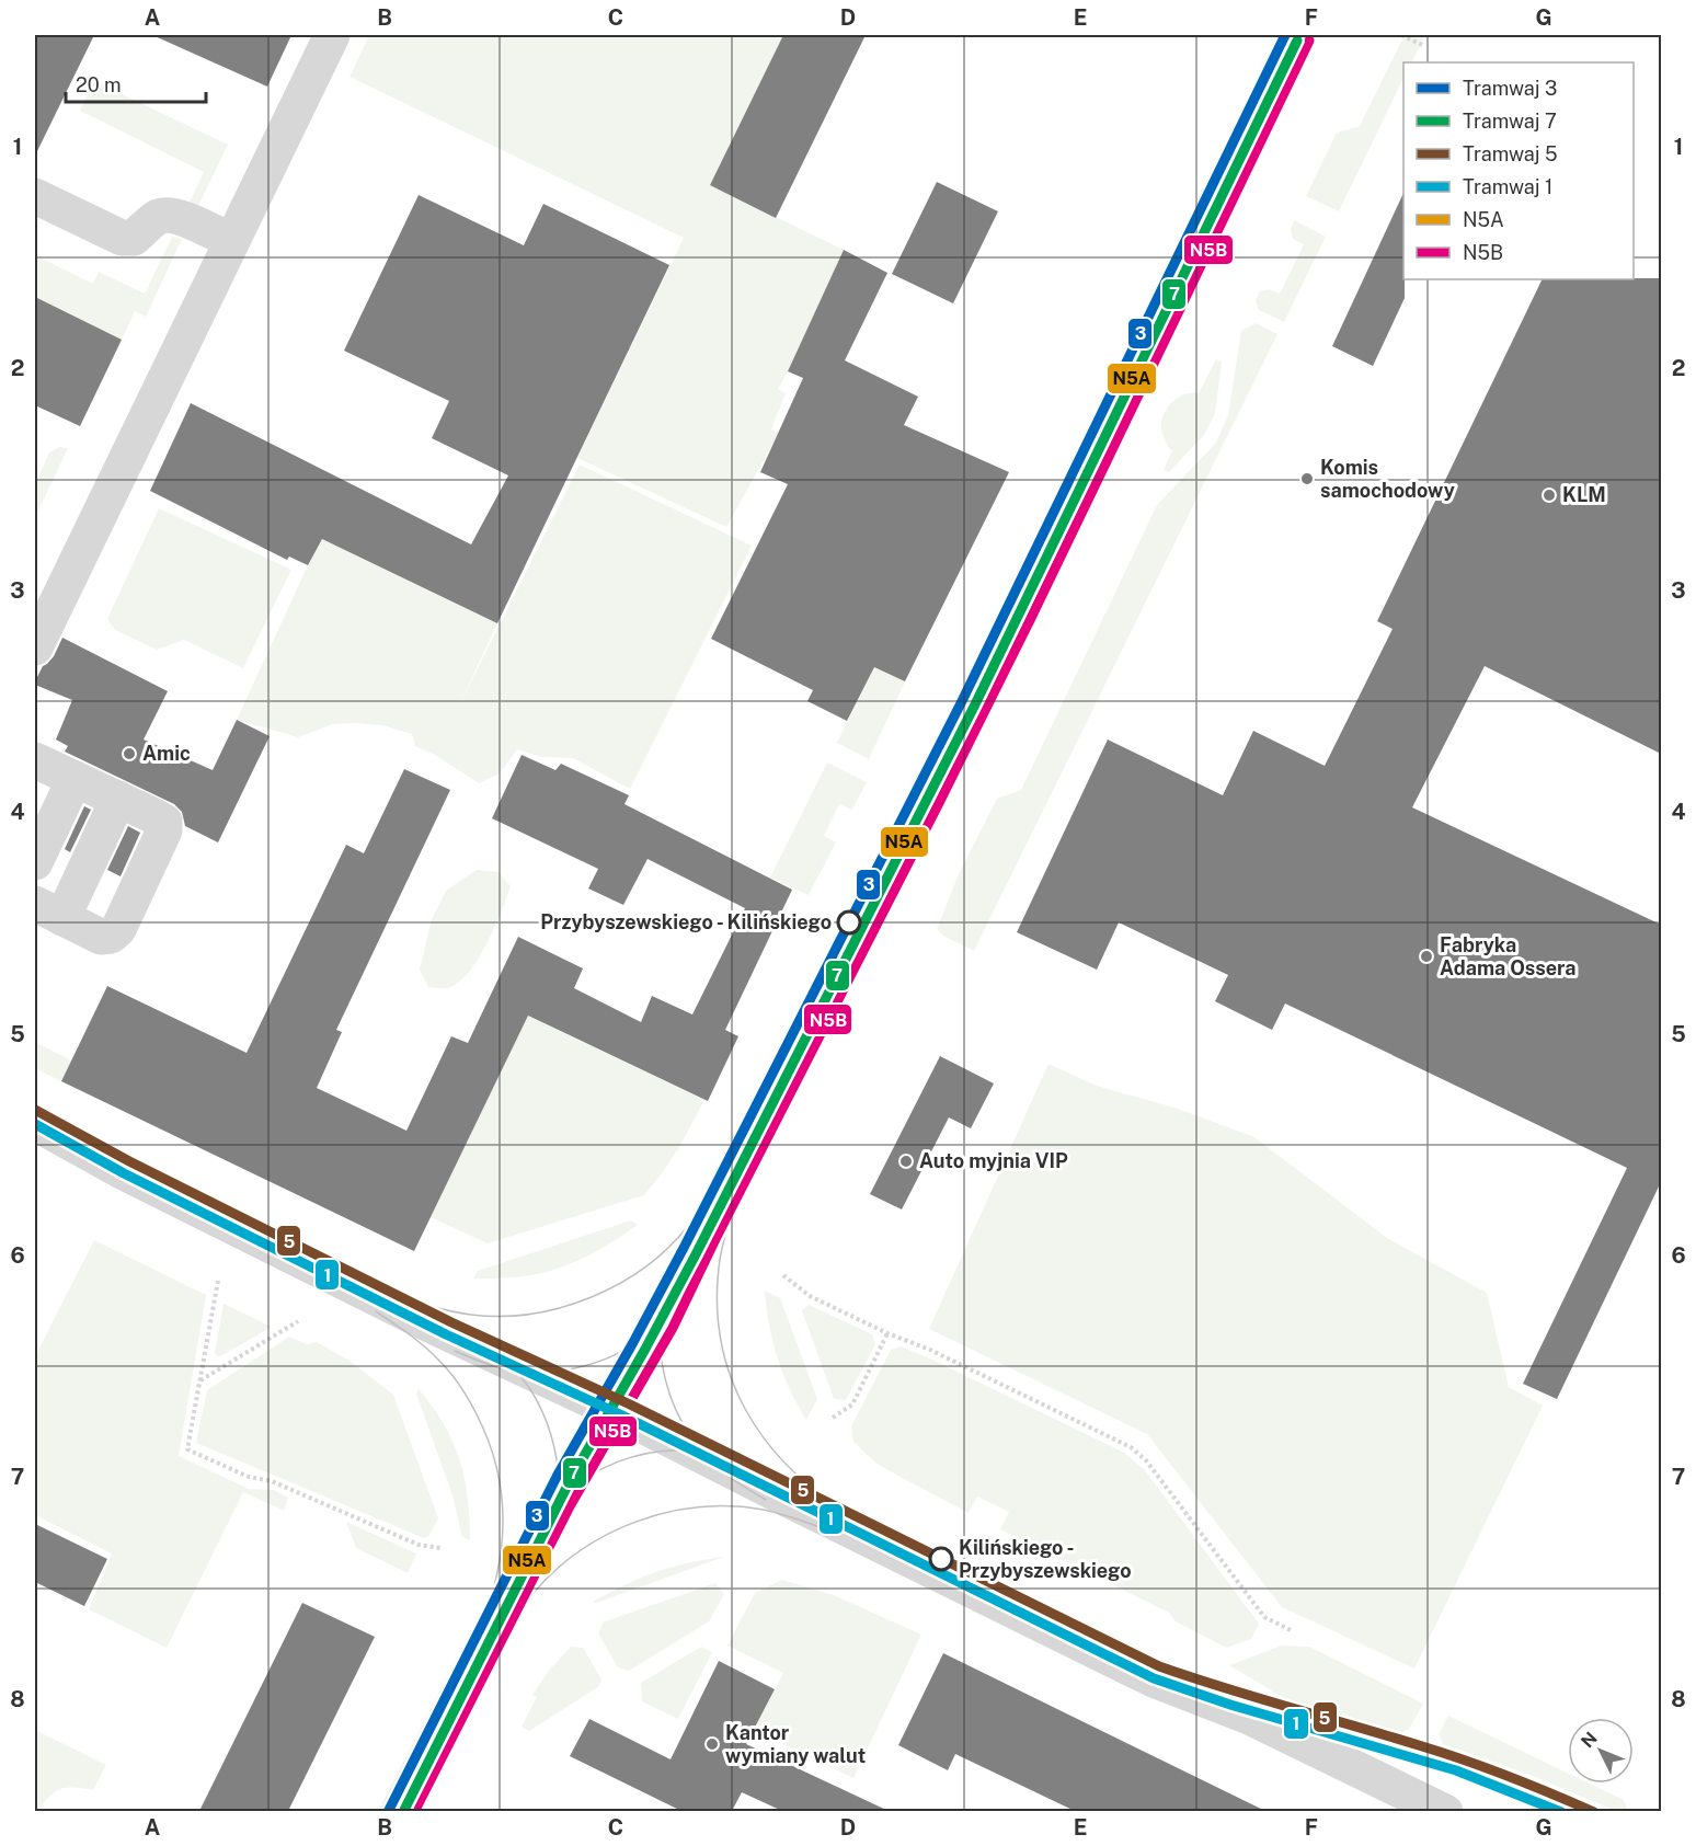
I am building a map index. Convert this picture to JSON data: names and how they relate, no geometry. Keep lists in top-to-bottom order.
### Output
{
  "places": [
    "Komis samochodowy",
    "KLM",
    "Amic",
    "Przybyszewskiego - Kilińskiego",
    "Fabryka Adama Ossera",
    "Auto myjnia VIP",
    "Kilińskiego - Przybyszewskiego",
    "Kantor wymiany walut"
  ],
  "lines": [
    "tram line 3",
    "transit line N5A",
    "tram line 7",
    "transit line N5B",
    "tram line 5",
    "tram line 1"
  ],
  "legend": [
    "Tramwaj 3",
    "Tramwaj 7",
    "Tramwaj 5",
    "Tramwaj 1",
    "N5A",
    "N5B"
  ],
  "scale_bar": "20 m",
  "north": "top left",
  "grid": {
    "columns": [
      "A",
      "B",
      "C",
      "D",
      "E",
      "F",
      "G"
    ],
    "rows": [
      "1",
      "2",
      "3",
      "4",
      "5",
      "6",
      "7",
      "8"
    ]
  }
}
